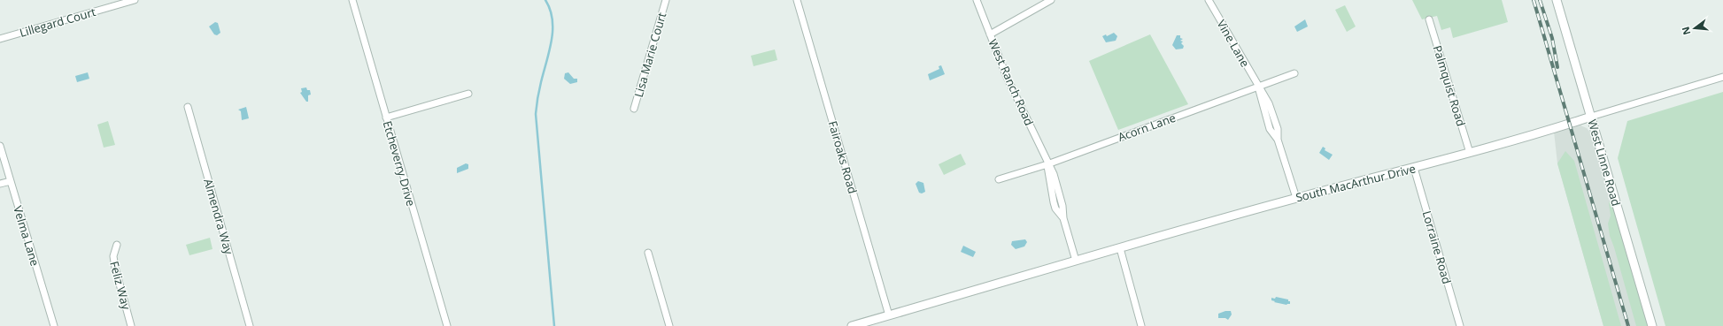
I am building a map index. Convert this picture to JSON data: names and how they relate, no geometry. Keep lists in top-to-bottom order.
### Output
{
  "streets": {
    "street": [
      "Lillegard Court",
      "Vine Lane",
      "Lisa Marie Court",
      "West Ranch Road",
      "Palmquist Road",
      "Acorn Lane",
      "Fairoaks Road",
      "West Linne Road",
      "Etcheverry Drive",
      "South MacArthur Drive",
      "Almendra Way",
      "Velma Lane",
      "Lorraine Road",
      "Feliz Way"
    ]
  },
  "crossings": [
    ["Vine Lane", "Acorn Lane"],
    ["Vine Lane", "South MacArthur Drive"],
    ["West Ranch Road", "Acorn Lane"],
    ["Palmquist Road", "South MacArthur Drive"],
    ["West Linne Road", "South MacArthur Drive"],
    ["South MacArthur Drive", "Lorraine Road"]
  ],
  "north": "left"
}
